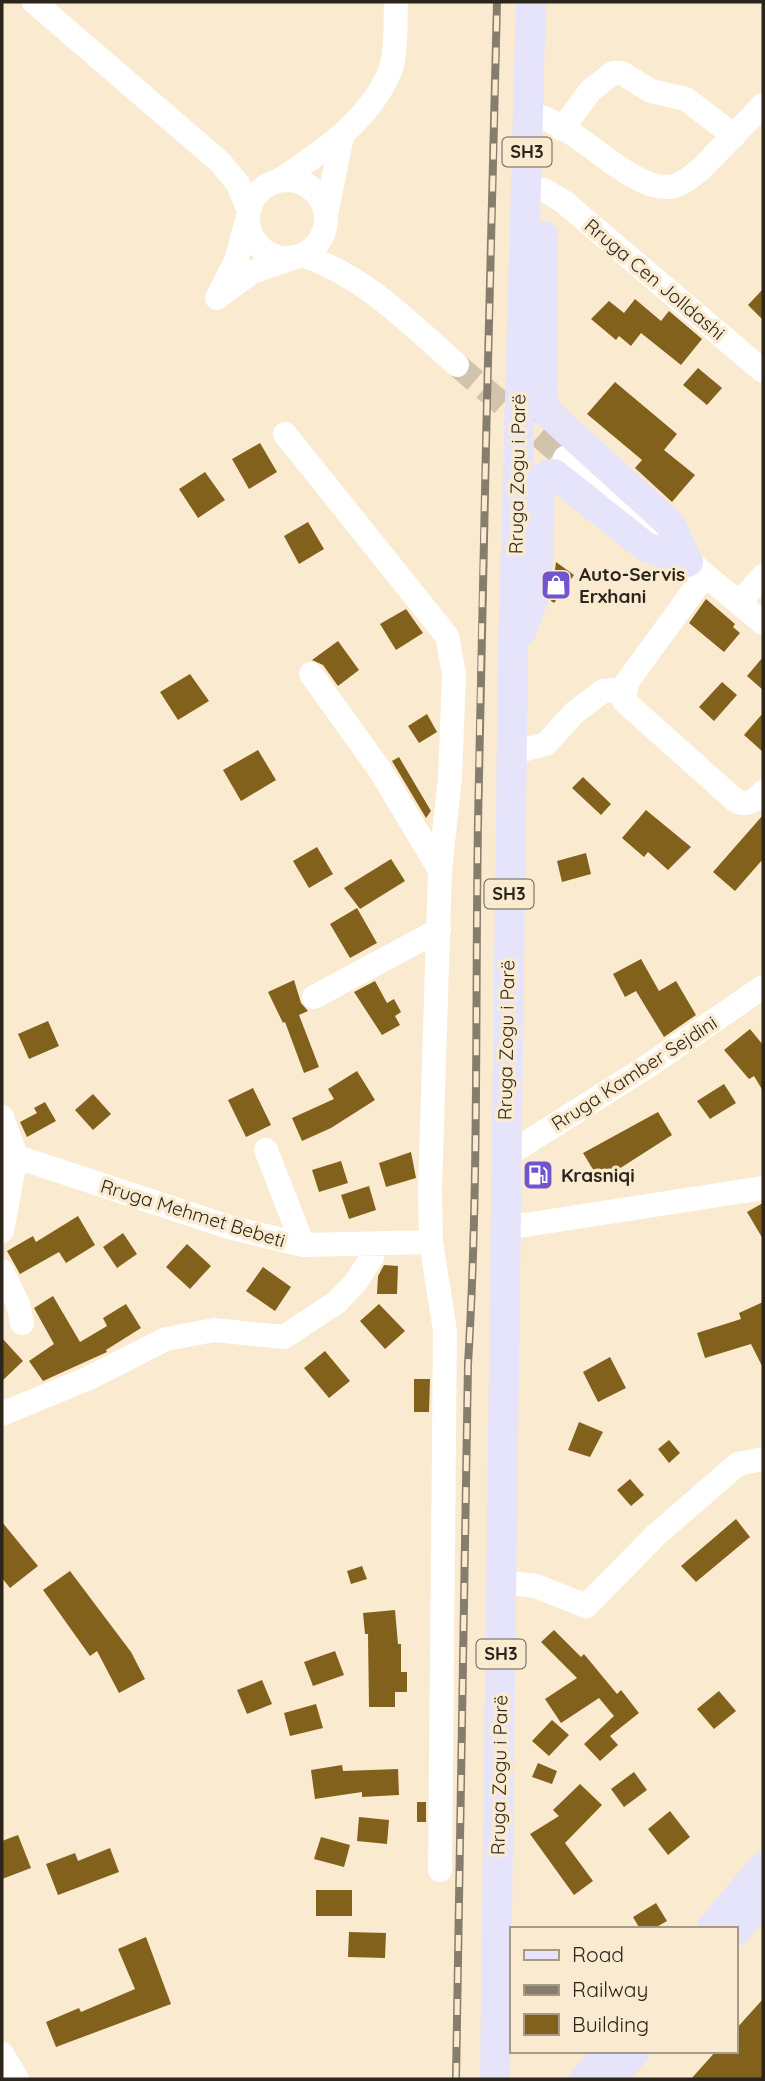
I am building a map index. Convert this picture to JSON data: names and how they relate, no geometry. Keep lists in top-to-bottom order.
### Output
{
  "streets": {
    "main road": ["SH3", "Rruga Zogu i Parë"],
    "street": ["Rruga Cen Jolldashi", "Rruga Kamber Sejdini", "Rruga Mehmet Bebeti"]
  },
  "crossings": [
    ["Rruga Zogu i Parë", "Rruga Kamber Sejdini"]
  ],
  "places": {
    "shop": ["Auto-Servis Erxhani"],
    "fuel station": ["Krasniqi"]
  },
  "legend": ["Road", "Railway", "Building"]
}
